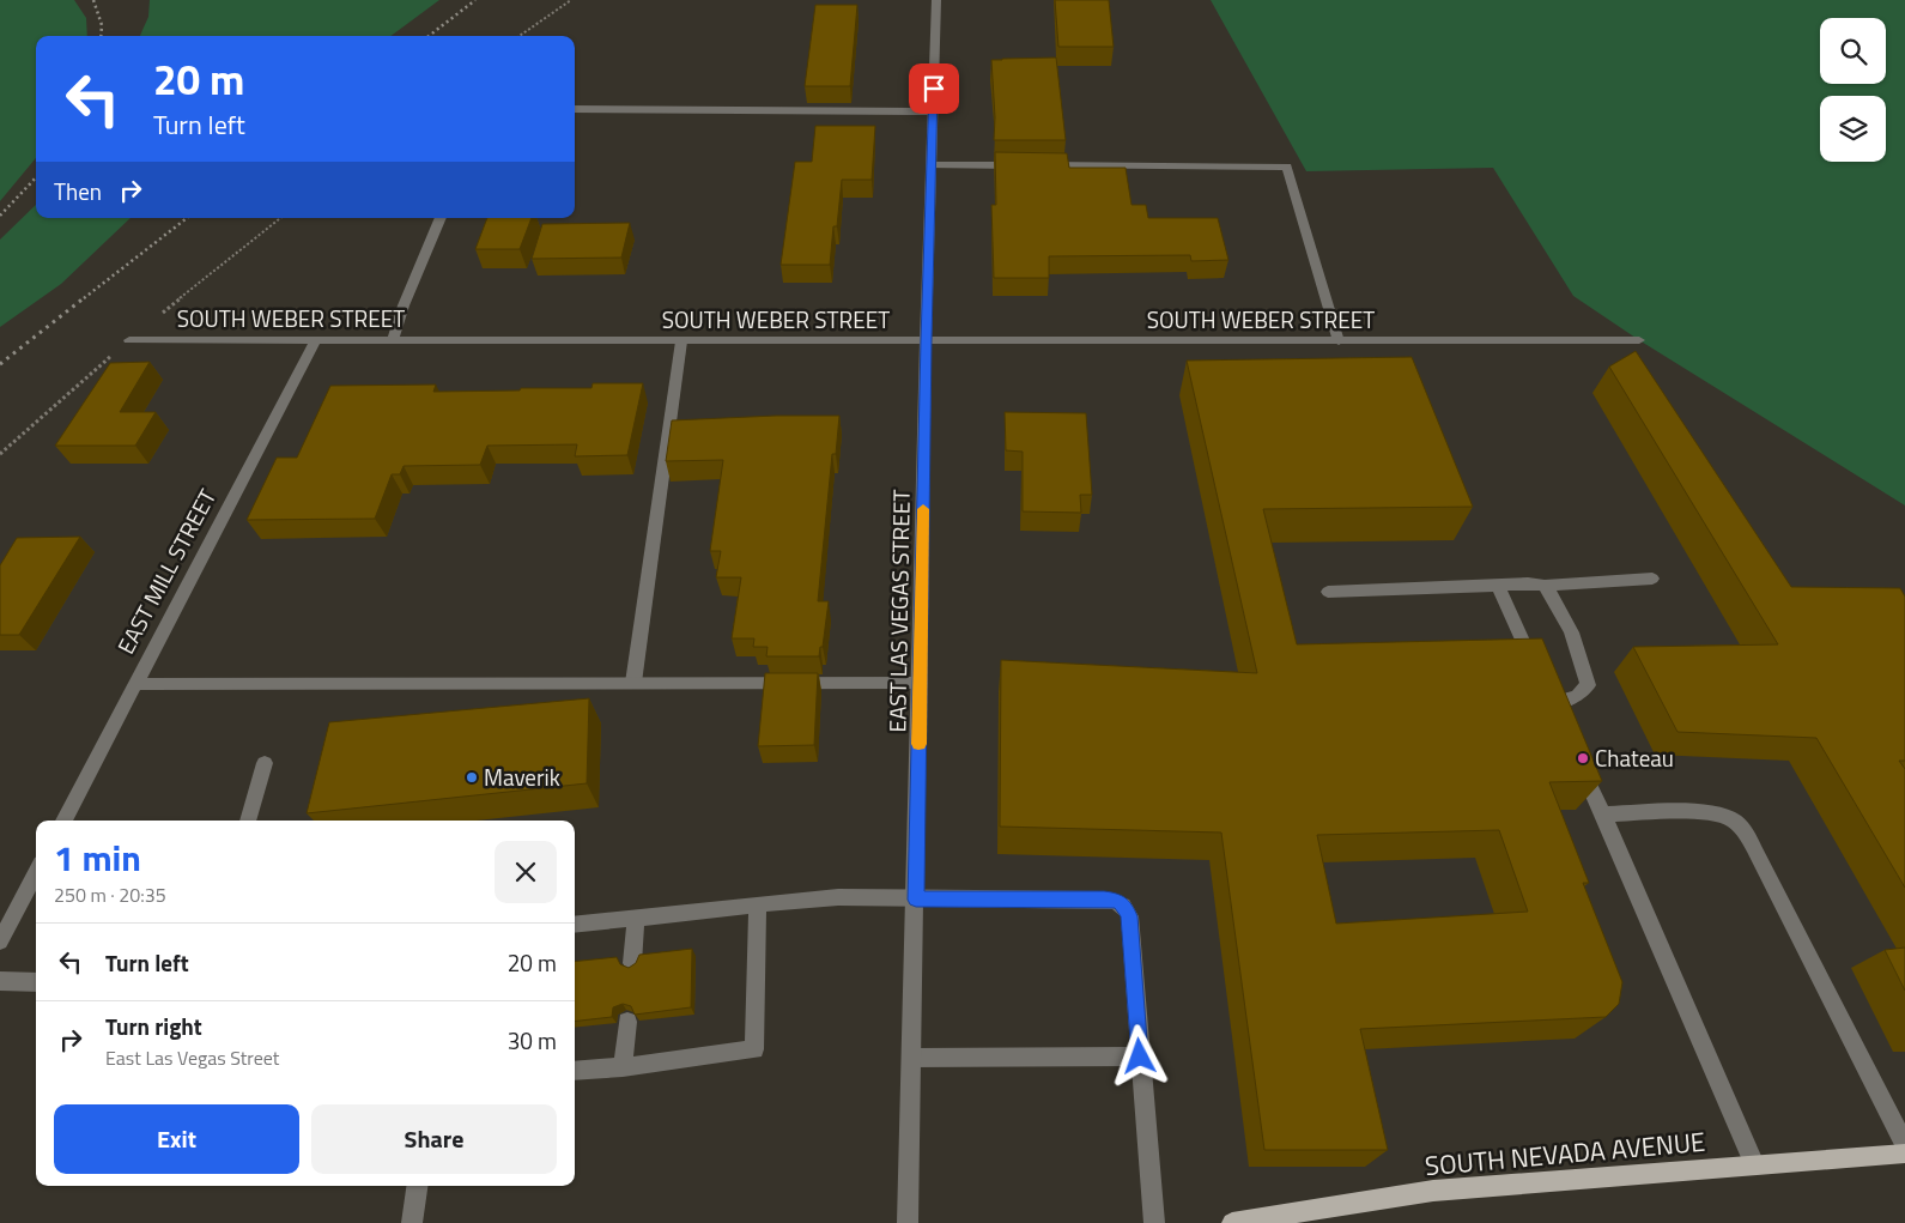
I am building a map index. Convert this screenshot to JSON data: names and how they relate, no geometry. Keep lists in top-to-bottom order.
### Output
{
  "streets": {
    "main road": ["SOUTH NEVADA AVENUE"],
    "street": ["SOUTH WEBER STREET", "EAST MILL STREET", "EAST LAS VEGAS STREET"]
  },
  "crossings": [
    ["SOUTH WEBER STREET", "EAST MILL STREET"],
    ["SOUTH WEBER STREET", "EAST LAS VEGAS STREET"]
  ],
  "places": ["Chateau", "Maverik"],
  "page": {
    "turn": ["20 m", "Turn left"],
    "then": "Then",
    "heading": ["1 min", "250 m · 20:35"],
    "list": [
      {
        "name": "Turn left",
        "value": "20 m"
      },
      {
        "name": "Turn right",
        "note": "East Las Vegas Street",
        "value": "30 m"
      }
    ],
    "buttons": ["Exit", "Share"]
  }
}
